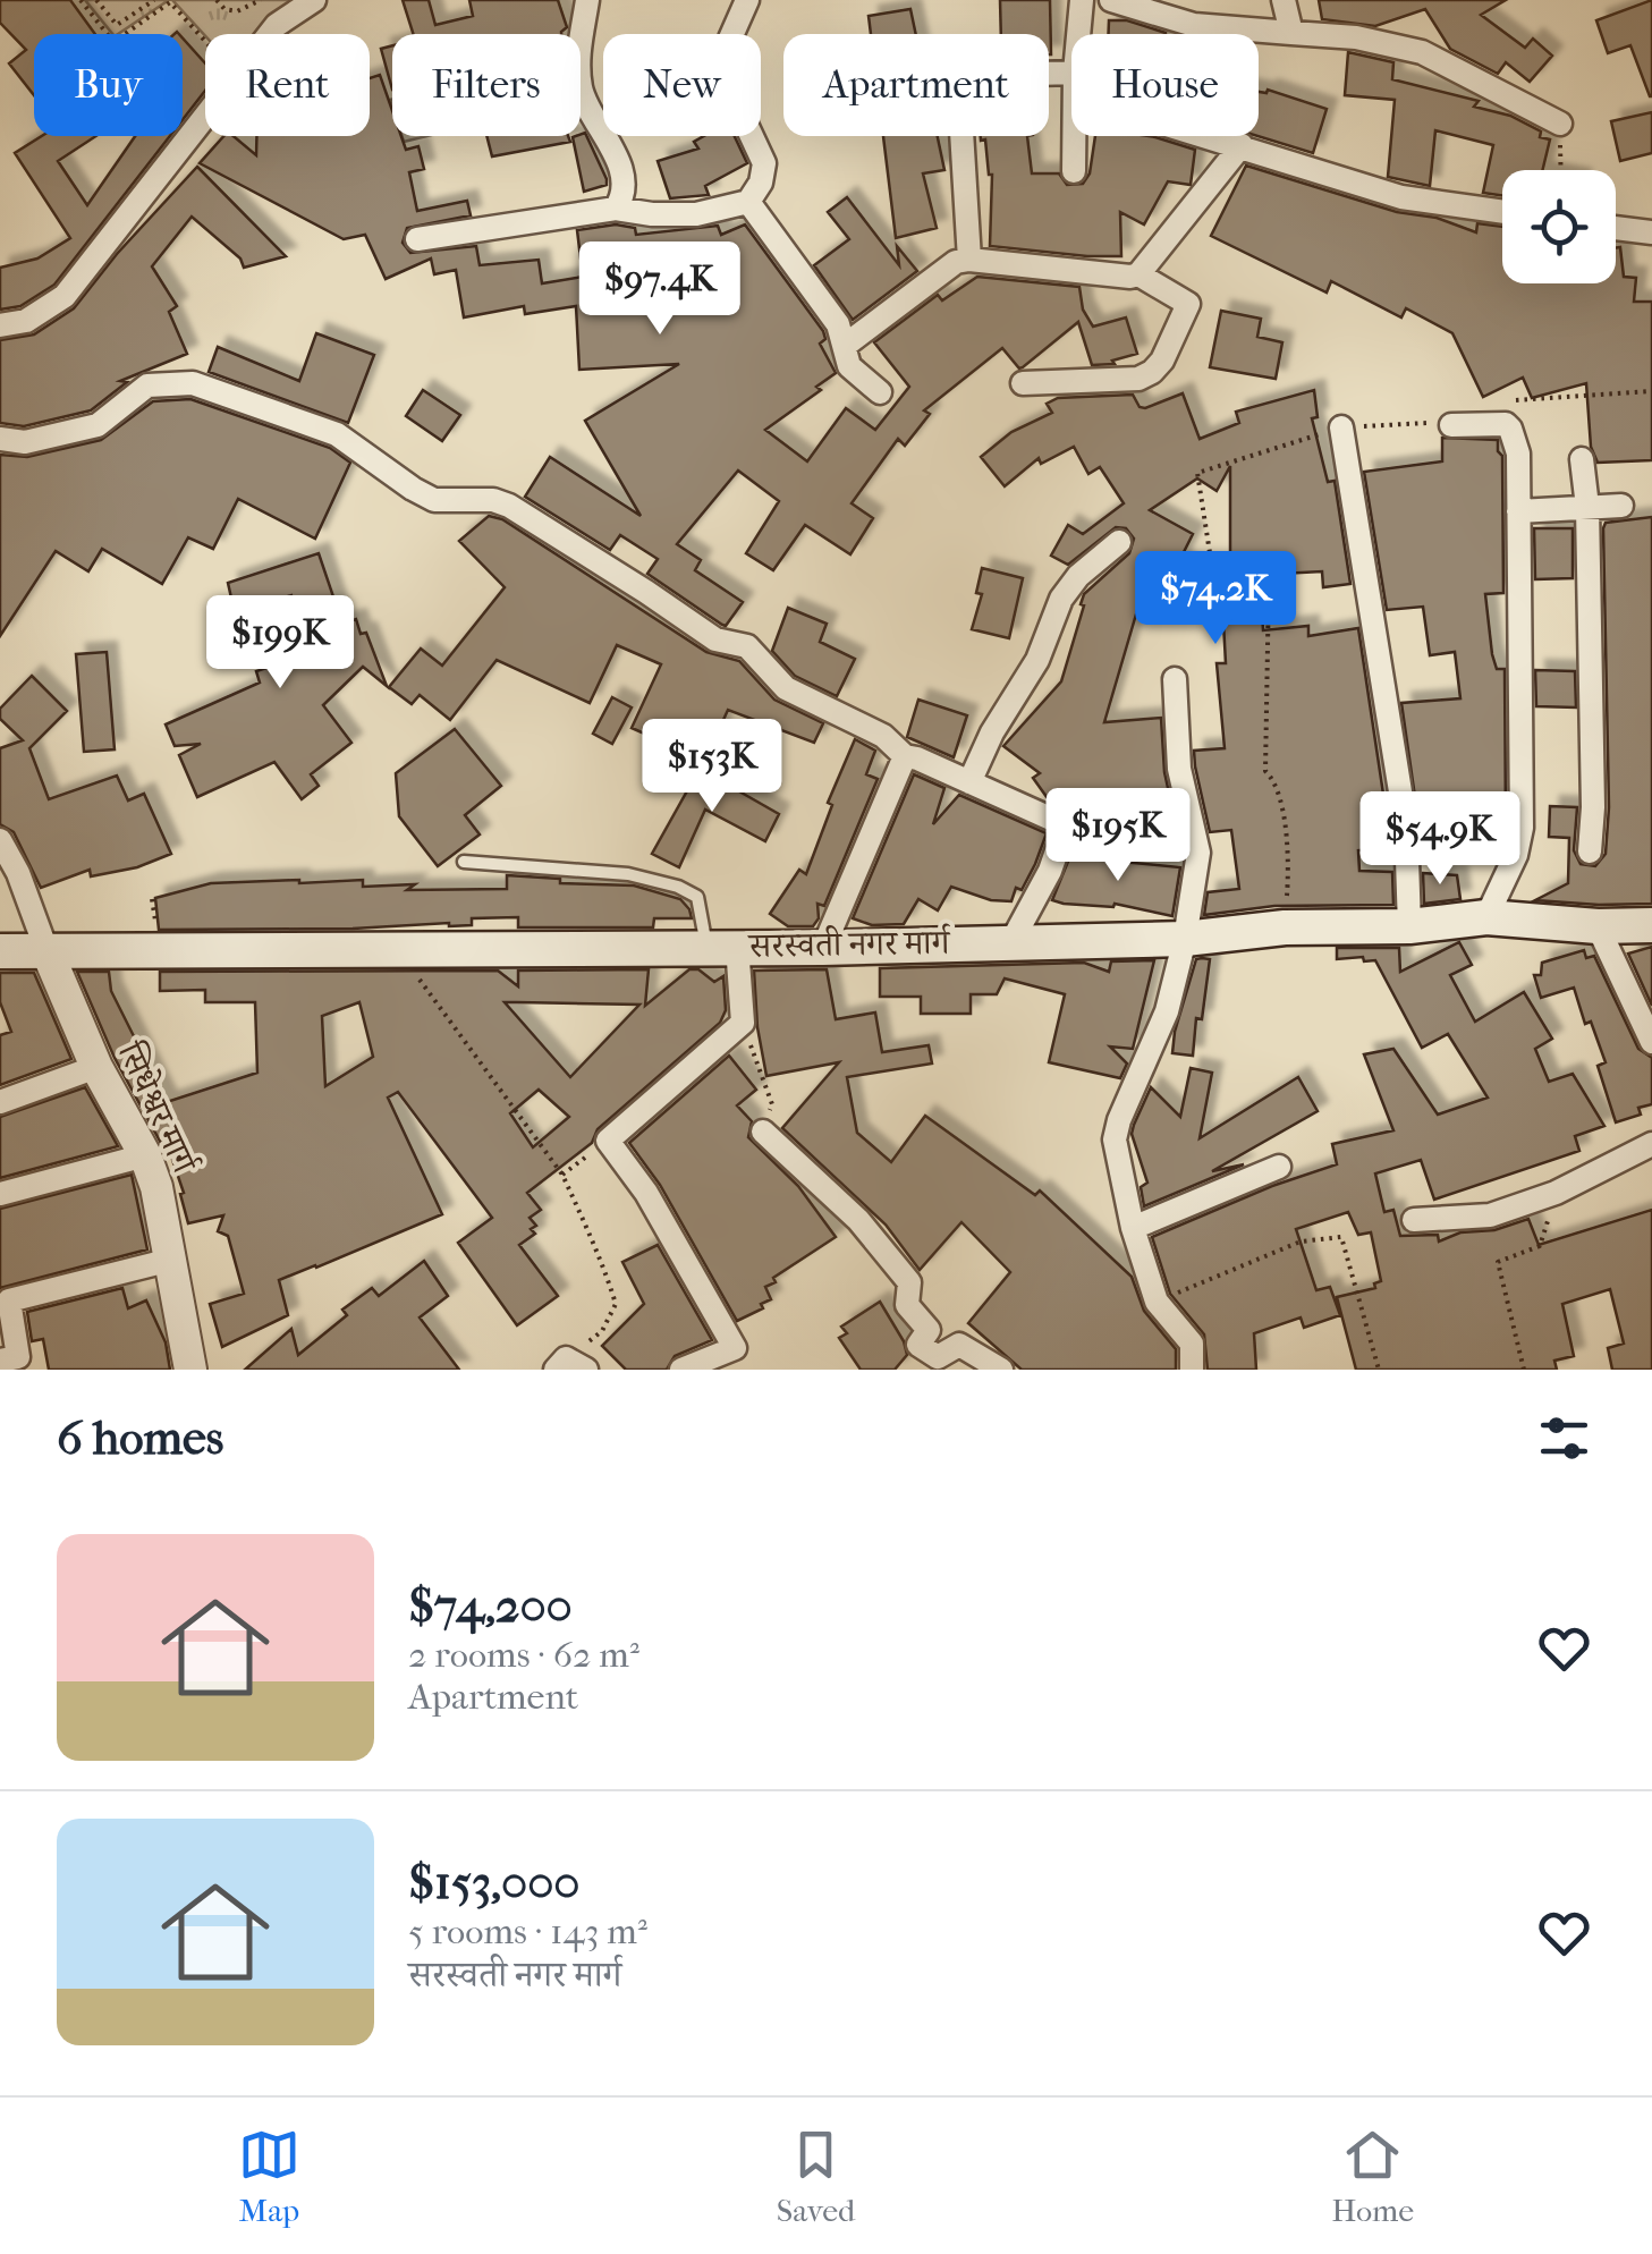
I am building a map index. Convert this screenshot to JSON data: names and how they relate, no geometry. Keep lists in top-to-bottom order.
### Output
{
  "streets": {
    "main road": ["सरस्वती नगर मार्ग"],
    "street": ["सिधेश्वर मार्ग"]
  },
  "crossings": [
    ["सरस्वती नगर मार्ग", "सिधेश्वर मार्ग"]
  ],
  "page": {
    "chip": [
      "Buy",
      "Rent",
      "Filters",
      "New",
      "Apartment",
      "House"
    ],
    "price": [
      "$97.4K",
      "$74.2K",
      "$199K",
      "$153K",
      "$195K",
      "$54.9K"
    ],
    "heading": "6 homes",
    "list": [
      {
        "name": "$74,200",
        "note": "2 rooms · 62 m² · Apartment"
      },
      {
        "name": "$153,000",
        "note": "5 rooms · 143 m² · सरस्वती नगर मार्ग"
      }
    ],
    "tabs": ["Map", "Saved", "Home"]
  }
}
